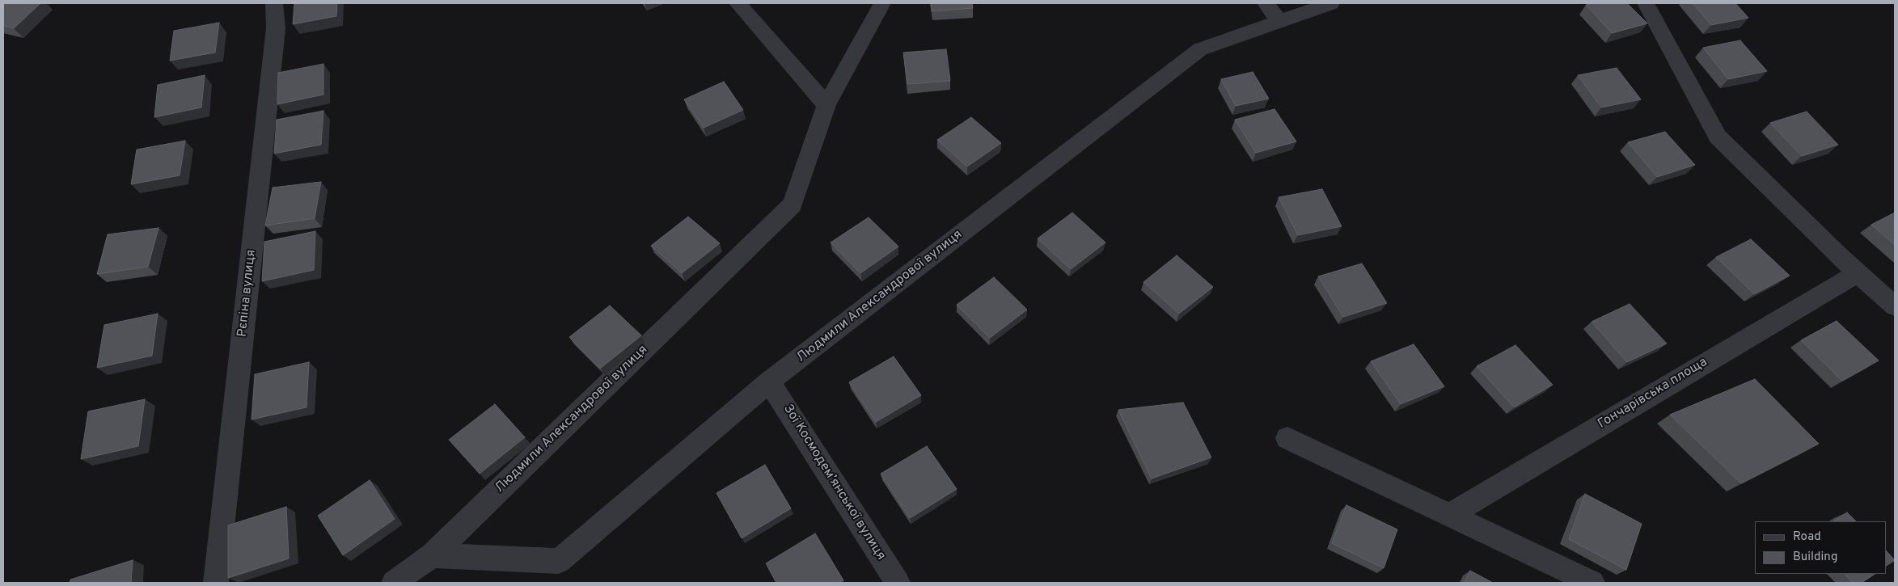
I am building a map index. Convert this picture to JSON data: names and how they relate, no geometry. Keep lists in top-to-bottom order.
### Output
{
  "streets": {
    "street": [
      "Рєпіна вулиця",
      "Людмили Александрової вулиця",
      "Гончарівська площа",
      "Зої Космодем’янської вулиця"
    ]
  },
  "crossings": [
    ["Людмили Александрової вулиця", "Зої Космодем’янської вулиця"]
  ],
  "legend": ["Road", "Building"]
}
